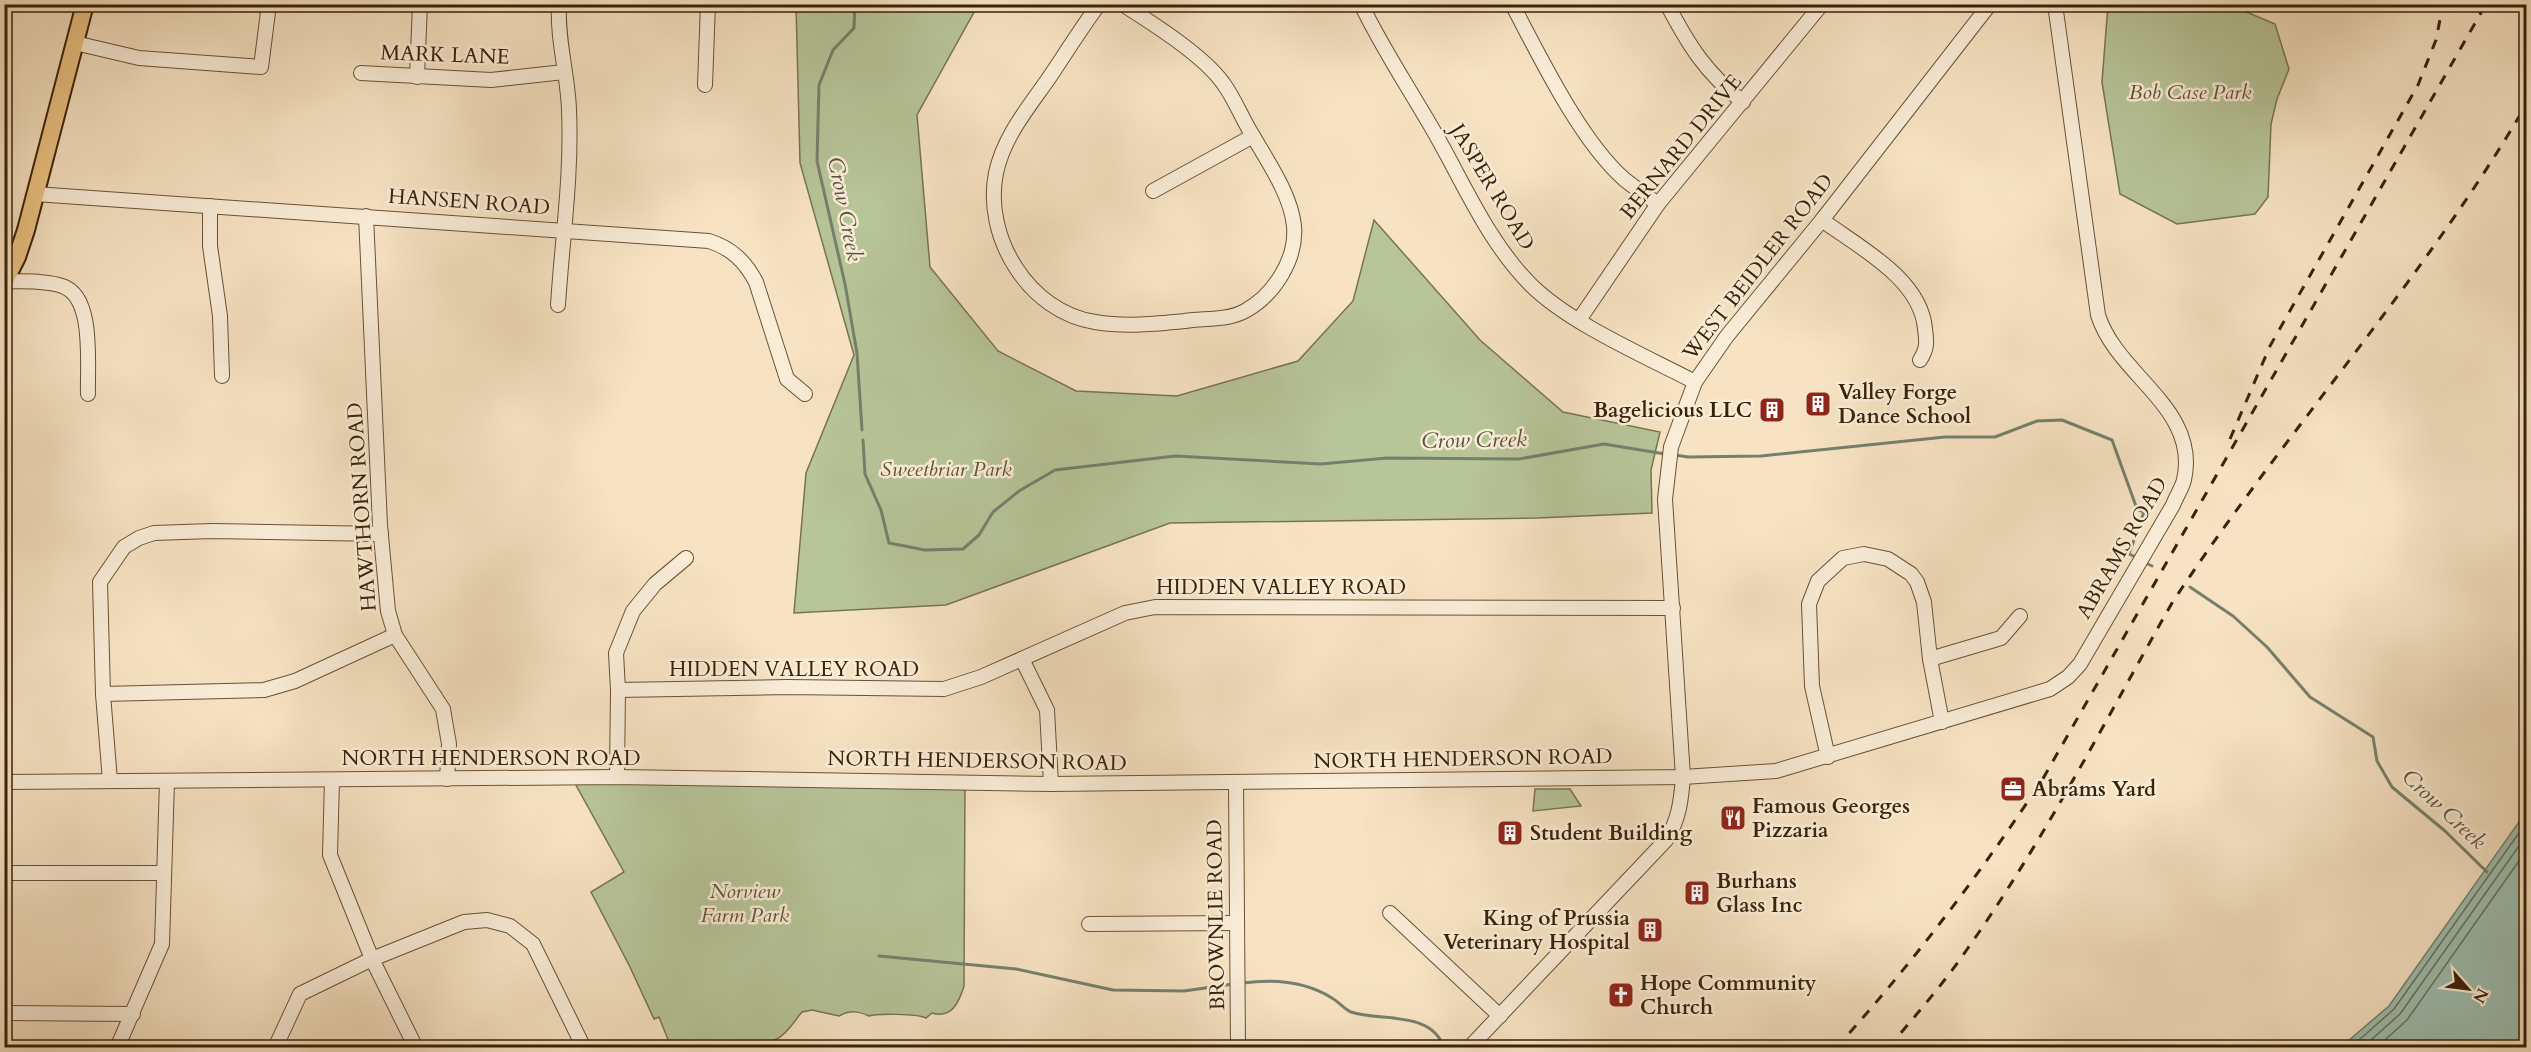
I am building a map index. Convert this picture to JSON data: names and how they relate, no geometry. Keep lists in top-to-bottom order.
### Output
{
  "streets": {
    "street": [
      "MARK LANE",
      "BERNARD DRIVE",
      "JASPER ROAD",
      "HANSEN ROAD",
      "WEST BEIDLER ROAD",
      "HAWTHORN ROAD",
      "ABRAMS ROAD",
      "HIDDEN VALLEY ROAD",
      "NORTH HENDERSON ROAD",
      "BROWNLIE ROAD"
    ]
  },
  "crossings": [
    ["BERNARD DRIVE", "JASPER ROAD"],
    ["JASPER ROAD", "WEST BEIDLER ROAD"],
    ["HANSEN ROAD", "HAWTHORN ROAD"],
    ["WEST BEIDLER ROAD", "HIDDEN VALLEY ROAD"],
    ["WEST BEIDLER ROAD", "NORTH HENDERSON ROAD"],
    ["HAWTHORN ROAD", "NORTH HENDERSON ROAD"],
    ["ABRAMS ROAD", "NORTH HENDERSON ROAD"],
    ["NORTH HENDERSON ROAD", "BROWNLIE ROAD"]
  ],
  "water": ["Crow Creek"],
  "parks": ["Bob Case Park", "Sweetbriar Park", "Norview Farm Park"],
  "places": {
    "building": [
      "Valley Forge Dance School",
      "Bagelicious LLC",
      "Student Building",
      "Burhans Glass Inc",
      "King of Prussia Veterinary Hospital"
    ],
    "office": ["Abrams Yard"],
    "restaurant": ["Famous Georges Pizzaria"],
    "church": ["Hope Community Church"]
  },
  "north": "bottom right"
}
